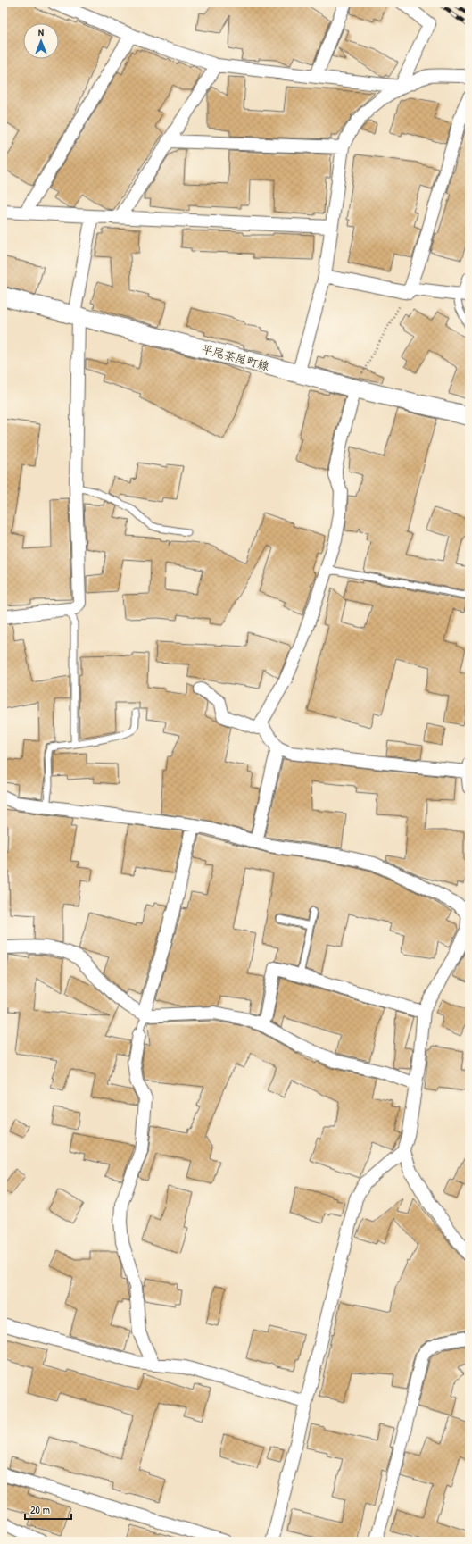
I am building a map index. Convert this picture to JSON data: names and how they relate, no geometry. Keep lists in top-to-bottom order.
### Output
{
  "streets": {
    "main road": ["平尾茶屋町線"]
  },
  "scale_bar": "20 m",
  "north": "top"
}
